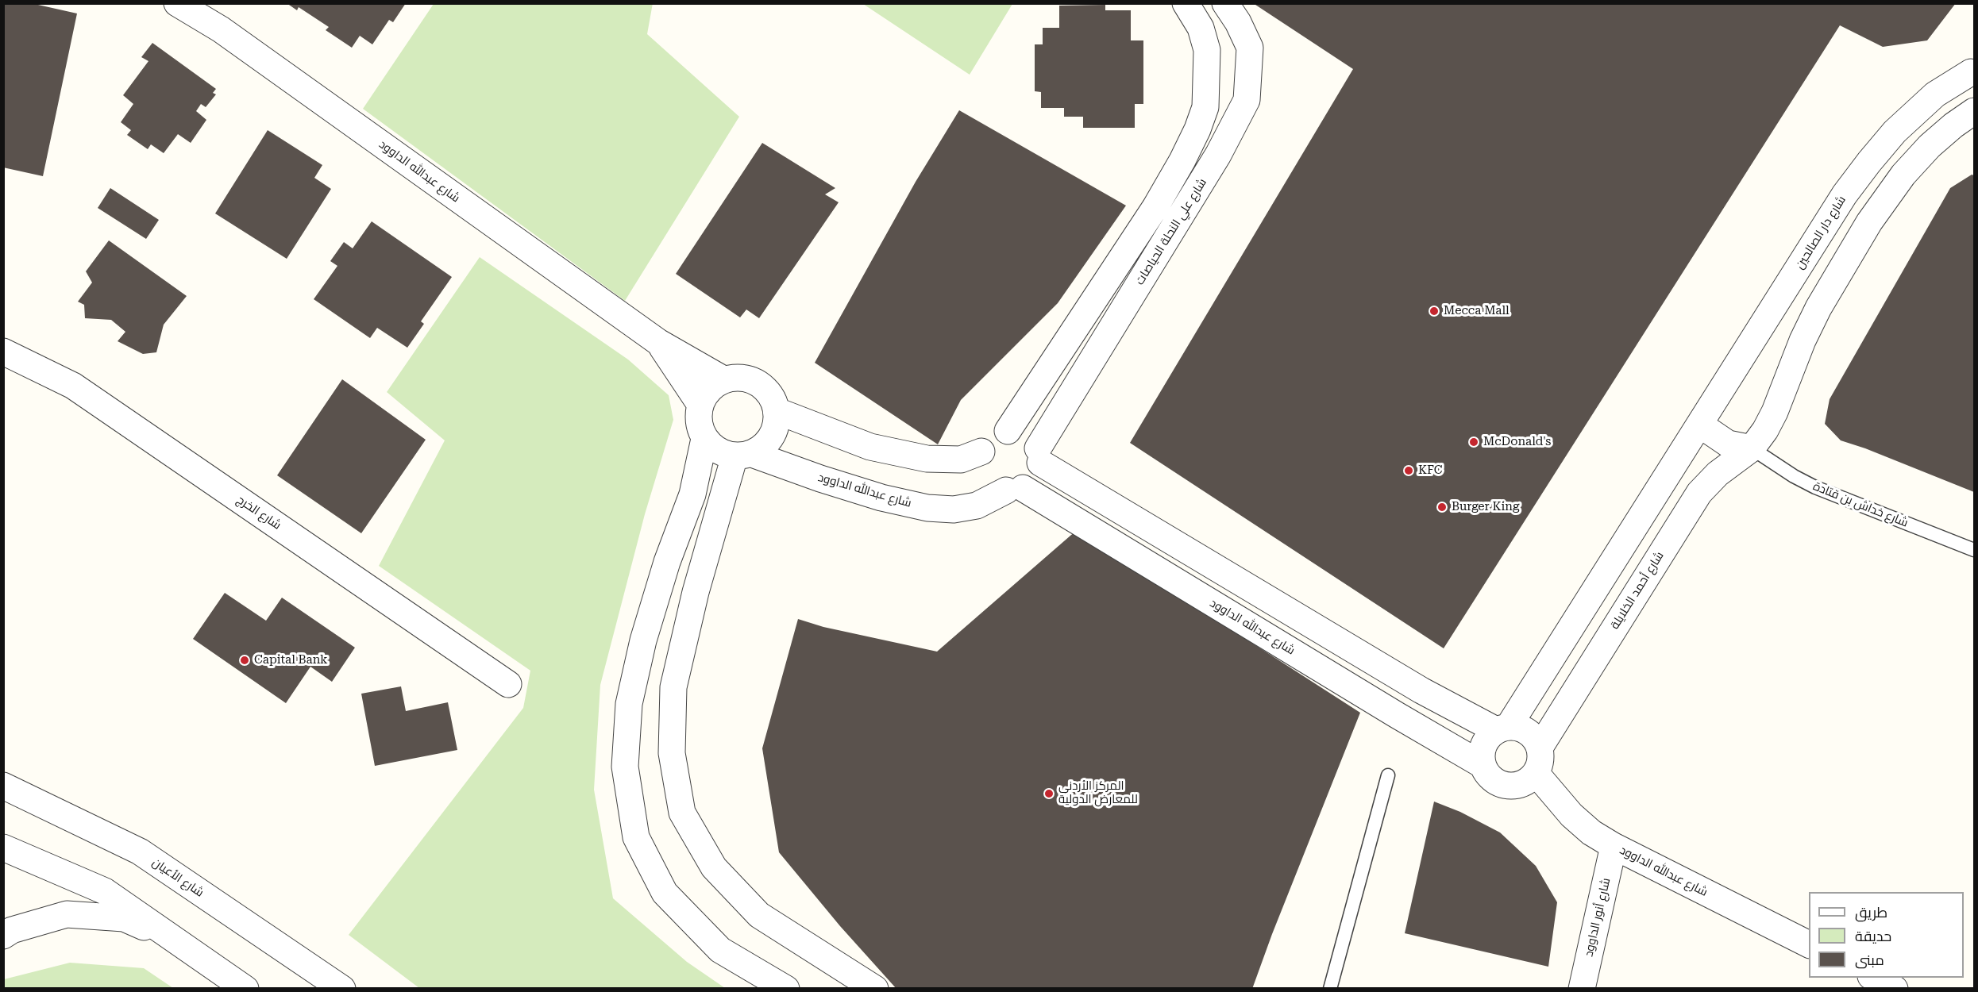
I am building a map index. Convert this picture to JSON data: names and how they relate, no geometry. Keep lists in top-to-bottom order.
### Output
{
  "streets": {
    "street": [
      "شارع عبدالله الداوود",
      "شارع علي النحلة الحياصات",
      "شارع دار الصالحين",
      "شارع الخرج",
      "شارع أحمد الخلايلة",
      "شارع الأعيان",
      "شارع أنور الداوود"
    ],
    "lane": ["شارع خداش بن قتادة"]
  },
  "crossings": [
    ["شارع عبدالله الداوود", "شارع علي النحلة الحياصات"],
    ["شارع عبدالله الداوود", "شارع أحمد الخلايلة"],
    ["شارع عبدالله الداوود", "شارع أنور الداوود"],
    ["شارع خداش بن قتادة", "شارع أحمد الخلايلة"]
  ],
  "places": [
    "Mecca Mall",
    "McDonald's",
    "KFC",
    "Burger King",
    "Capital Bank",
    "المركز الأردني للمعارض الدولية"
  ],
  "legend": ["طريق", "حديقة", "مبنى"]
}
